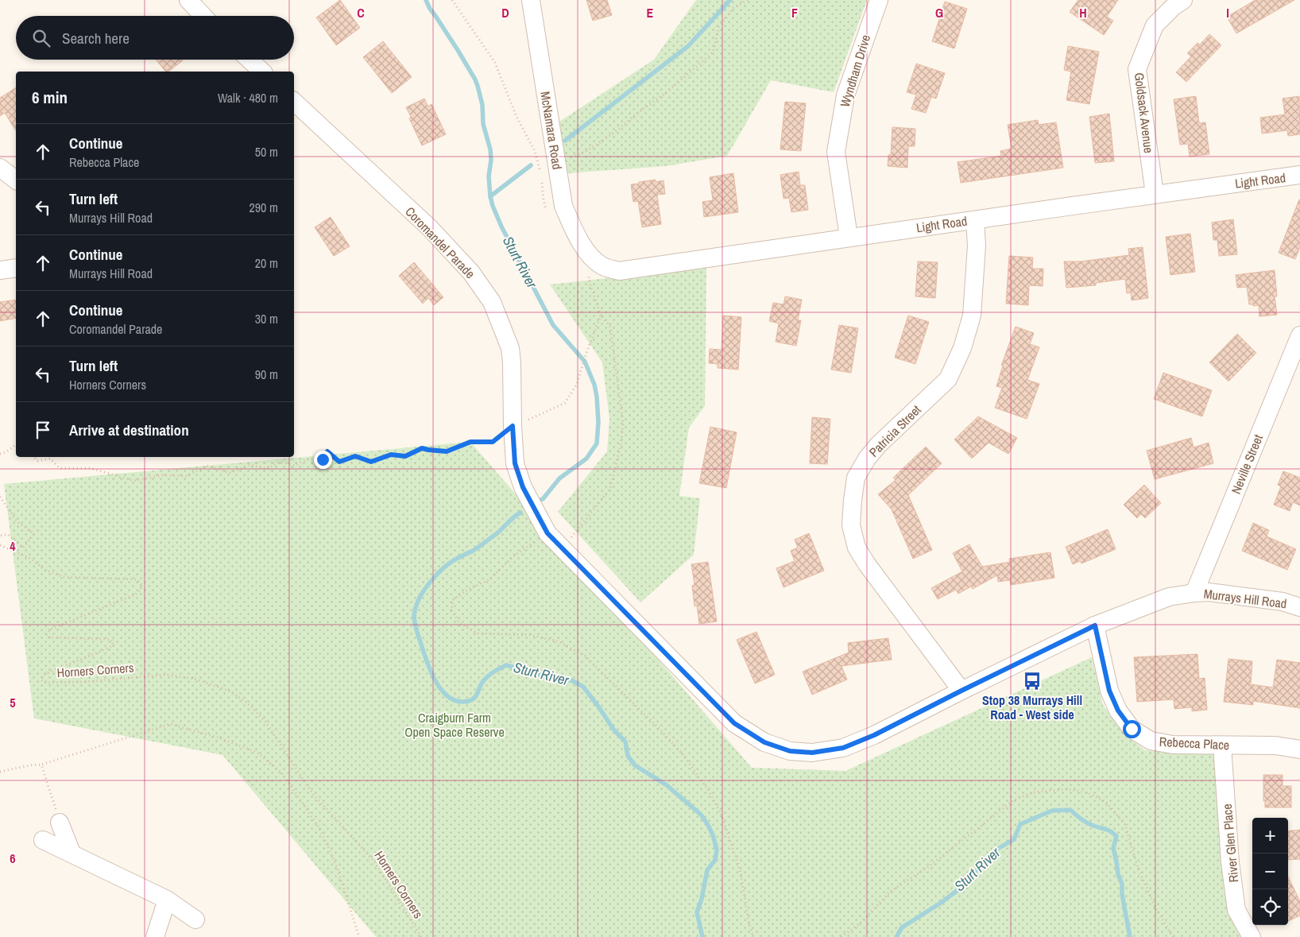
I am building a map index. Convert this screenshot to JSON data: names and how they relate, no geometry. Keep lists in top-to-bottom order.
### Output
{
  "streets": {
    "street": [
      "Wyndham Drive",
      "Goldsack Avenue",
      "McNamara Road",
      "Light Road",
      "Coromandel Parade",
      "Patricia Street",
      "Neville Street",
      "Murrays Hill Road",
      "Rebecca Place",
      "River Glen Place"
    ],
    "path": ["Horners Corners"]
  },
  "crossings": [
    ["Wyndham Drive", "Light Road"],
    ["Goldsack Avenue", "Light Road"],
    ["McNamara Road", "Light Road"],
    ["Light Road", "Patricia Street"],
    ["Coromandel Parade", "Murrays Hill Road"],
    ["Patricia Street", "Murrays Hill Road"],
    ["Neville Street", "Murrays Hill Road"],
    ["Murrays Hill Road", "Rebecca Place"],
    ["Rebecca Place", "River Glen Place"]
  ],
  "water": ["Sturt River"],
  "parks": ["Craigburn Farm Open Space Reserve"],
  "places": {
    "bus stop": ["Stop 38 Murrays Hill Road - West side"]
  },
  "page": {
    "search": "Search here",
    "heading": ["6 min", "Walk · 480 m"],
    "list": [
      ["Continue", "Rebecca Place", "50 m"],
      ["Turn left", "Murrays Hill Road", "290 m"],
      ["Continue", "Murrays Hill Road", "20 m"],
      ["Continue", "Coromandel Parade", "30 m"],
      ["Turn left", "Horners Corners", "90 m"],
      "Arrive at destination"
    ],
    "map_buttons": ["+", "−"]
  },
  "grid": {
    "columns": [
      "C",
      "D",
      "E",
      "F",
      "G",
      "H",
      "I"
    ],
    "rows": ["4", "5", "6"]
  }
}
